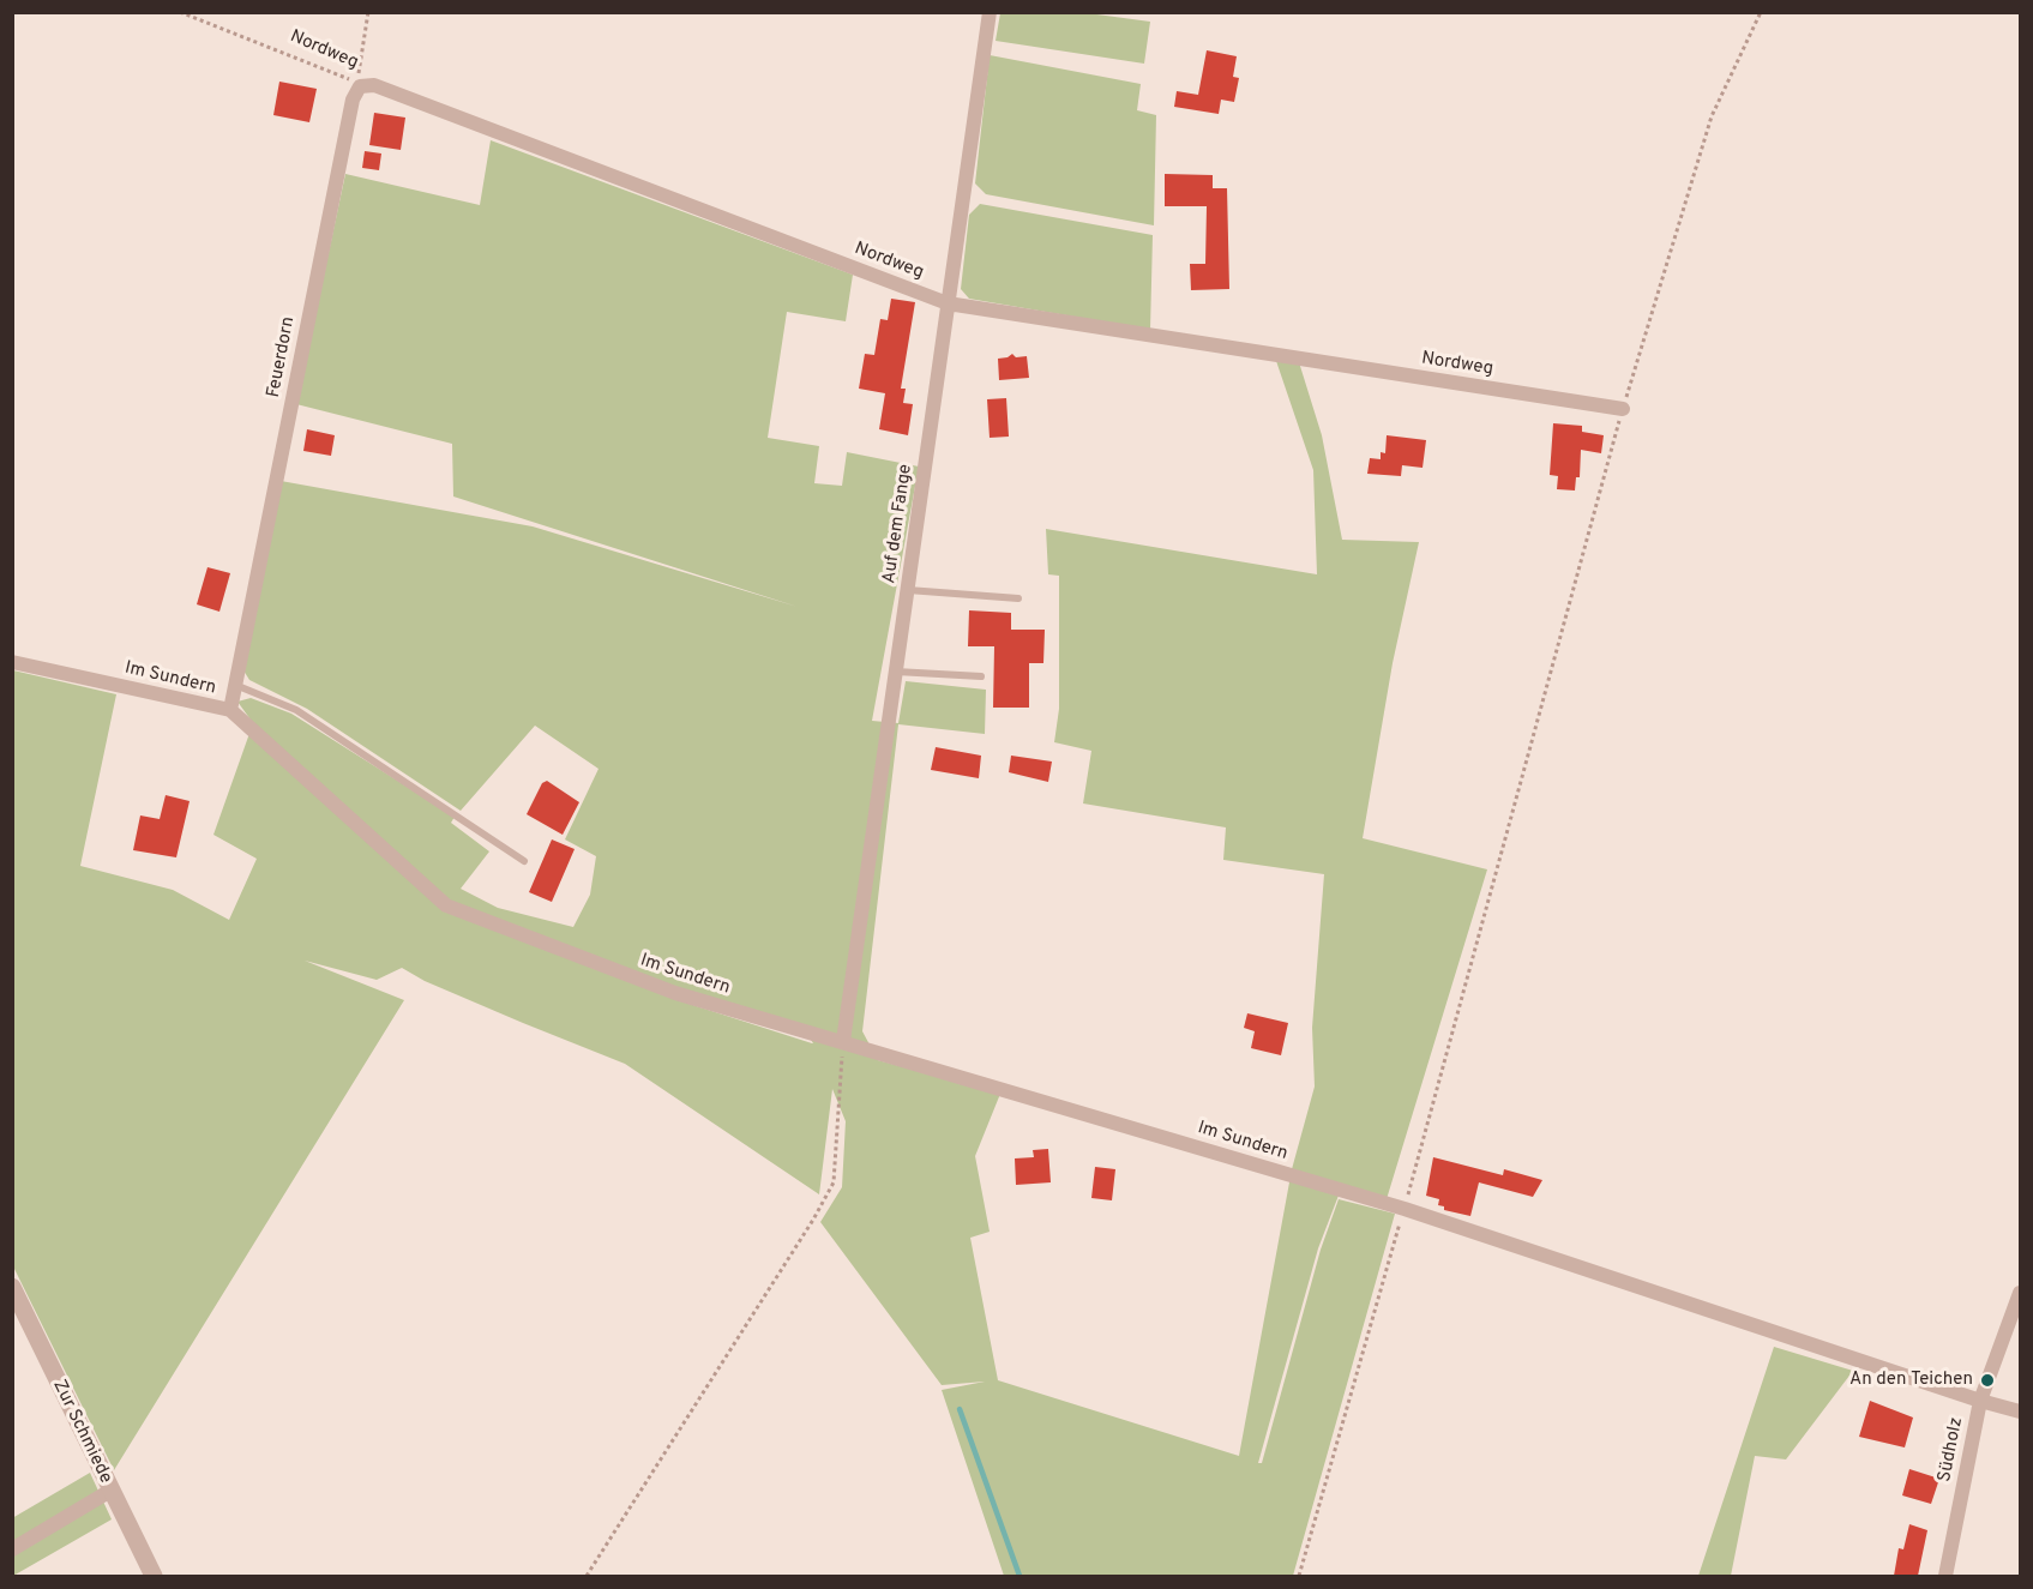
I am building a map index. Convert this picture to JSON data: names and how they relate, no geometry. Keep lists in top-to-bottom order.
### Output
{
  "streets": {
    "street": [
      "Nordweg",
      "Feuerdorn",
      "Auf dem Fange",
      "Im Sundern",
      "Zur Schmiede",
      "Südholz"
    ]
  },
  "crossings": [
    ["Nordweg", "Feuerdorn"],
    ["Nordweg", "Auf dem Fange"],
    ["Feuerdorn", "Im Sundern"],
    ["Auf dem Fange", "Im Sundern"]
  ],
  "places": ["An den Teichen"]
}
